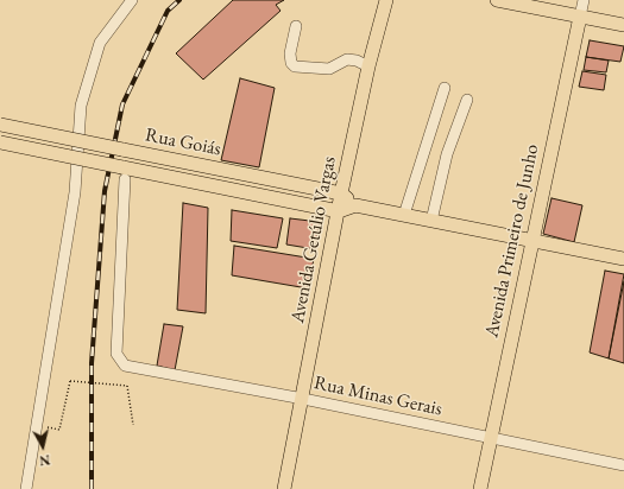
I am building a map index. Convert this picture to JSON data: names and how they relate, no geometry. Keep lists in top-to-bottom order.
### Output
{
  "streets": {
    "main road": ["Rua Goiás", "Avenida Getúlio Vargas", "Avenida Primeiro de Junho"],
    "street": ["Rua Minas Gerais"]
  },
  "crossings": [
    ["Rua Goiás", "Avenida Getúlio Vargas"],
    ["Rua Goiás", "Avenida Primeiro de Junho"],
    ["Rua Goiás", "Rua Minas Gerais"],
    ["Avenida Getúlio Vargas", "Rua Minas Gerais"],
    ["Avenida Primeiro de Junho", "Rua Minas Gerais"]
  ],
  "north": "bottom"
}
